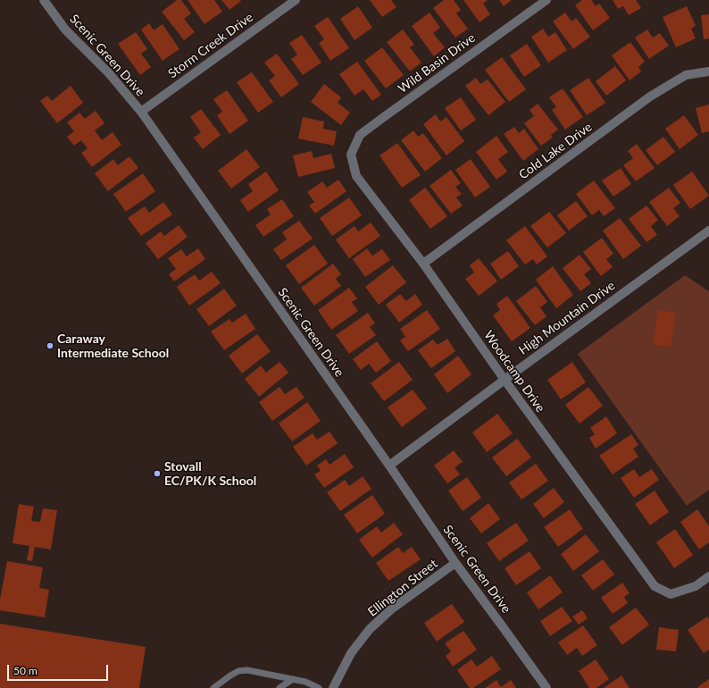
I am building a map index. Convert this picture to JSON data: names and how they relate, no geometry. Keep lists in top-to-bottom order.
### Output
{
  "streets": {
    "street": [
      "Storm Creek Drive",
      "Scenic Green Drive",
      "Wild Basin Drive",
      "Cold Lake Drive",
      "High Mountain Drive",
      "Woodcamp Drive",
      "Ellington Street"
    ]
  },
  "crossings": [
    ["Storm Creek Drive", "Scenic Green Drive"],
    ["Scenic Green Drive", "High Mountain Drive"],
    ["Scenic Green Drive", "Ellington Street"],
    ["Wild Basin Drive", "Woodcamp Drive"],
    ["Cold Lake Drive", "Woodcamp Drive"],
    ["High Mountain Drive", "Woodcamp Drive"]
  ],
  "places": ["Caraway Intermediate School", "Stovall EC/PK/K School"],
  "scale_bar": "50 m"
}
